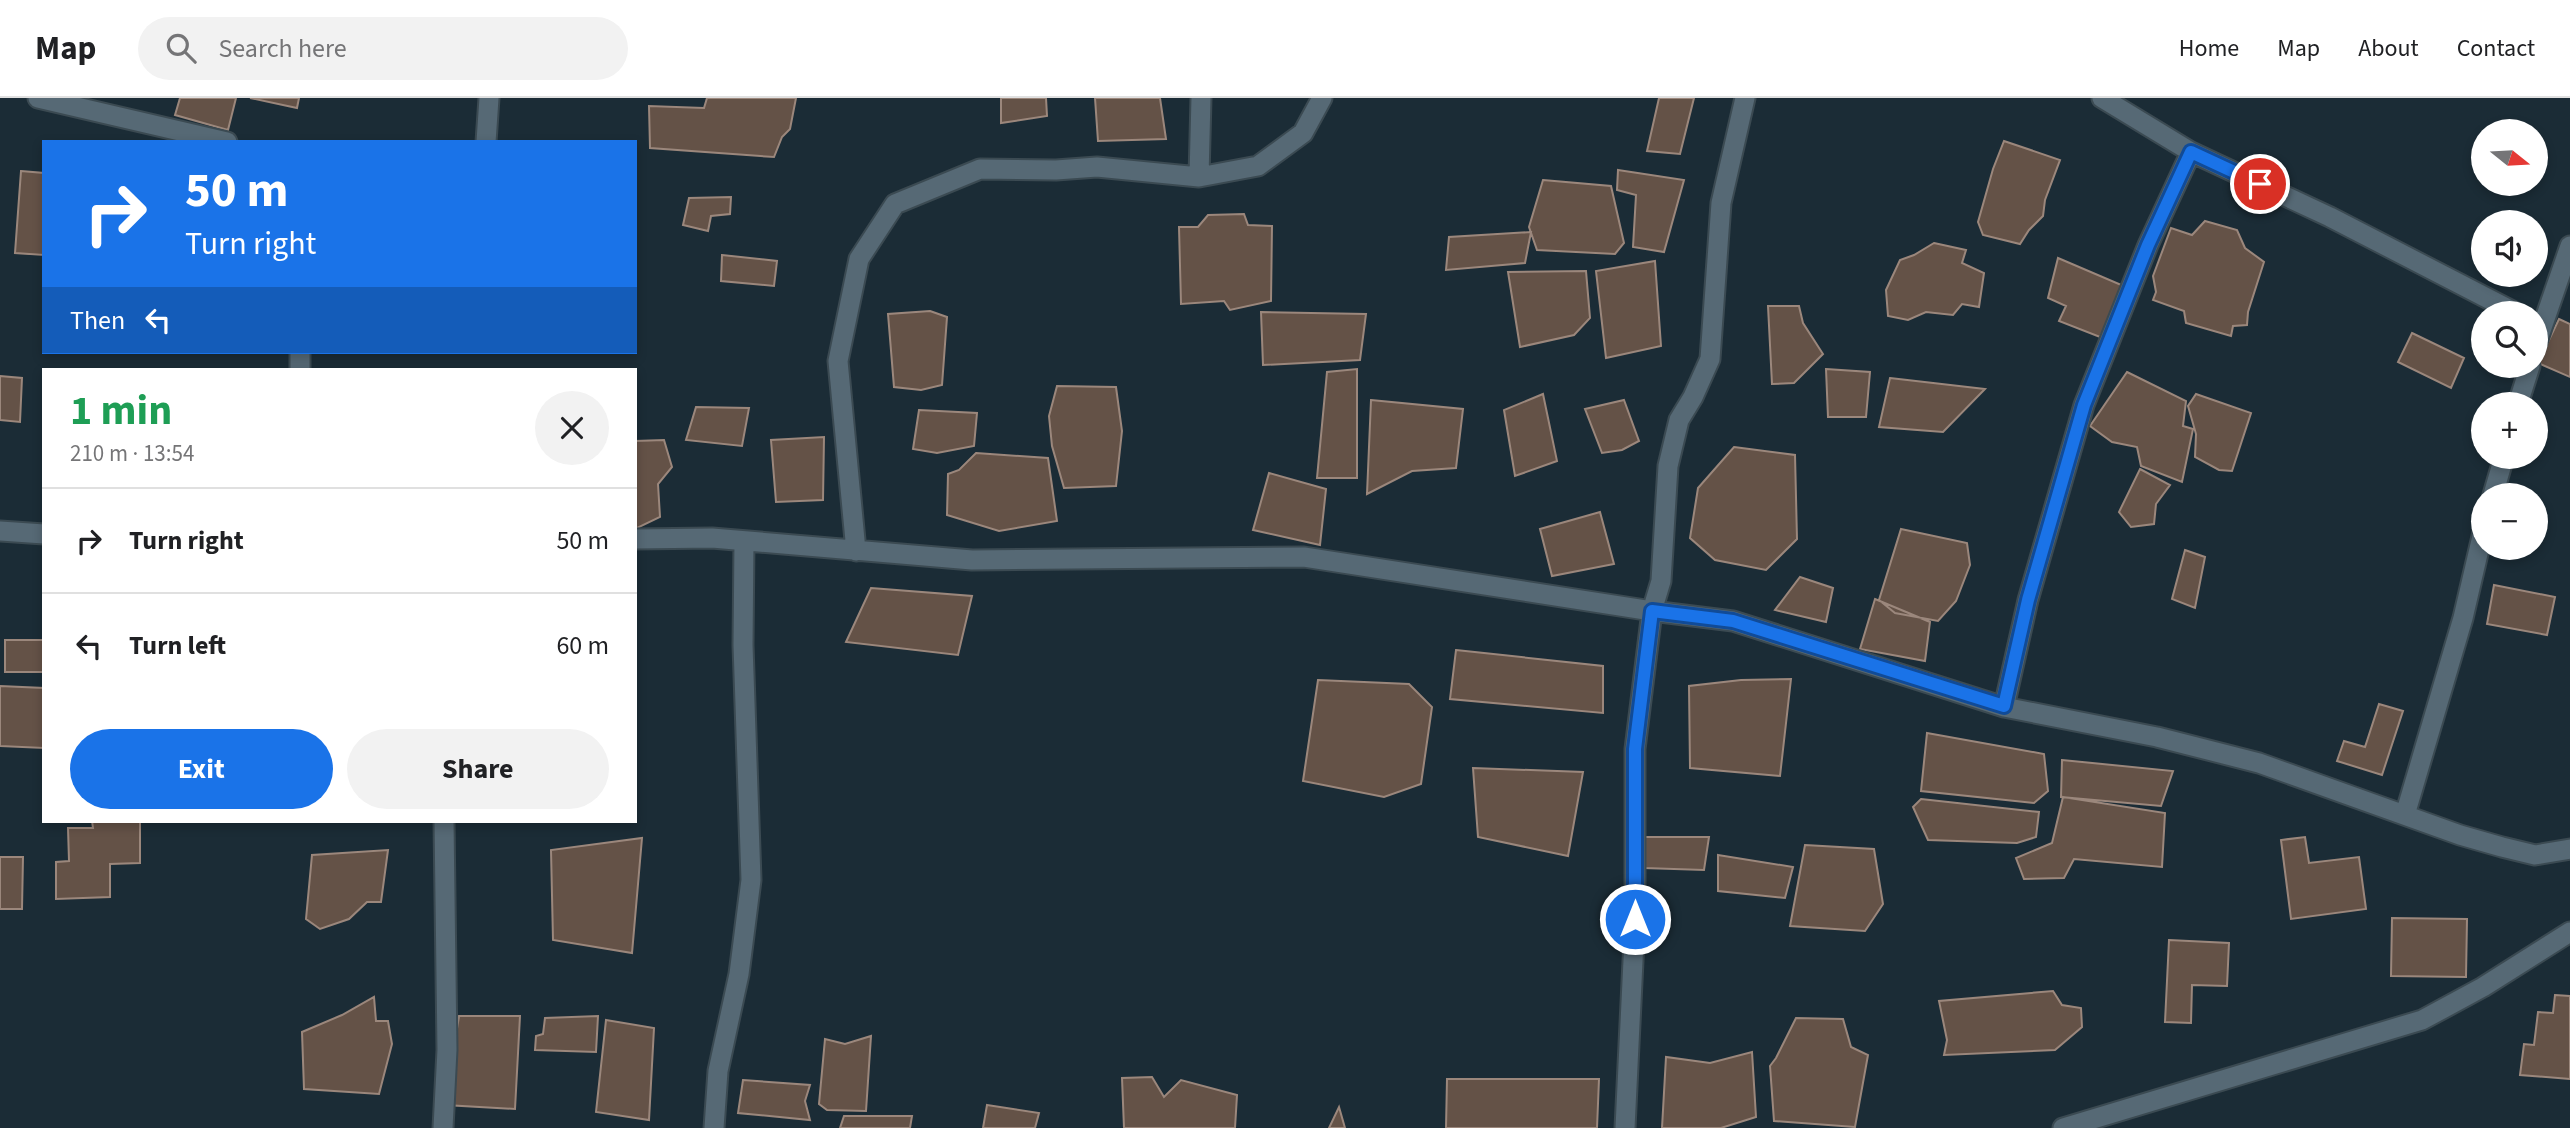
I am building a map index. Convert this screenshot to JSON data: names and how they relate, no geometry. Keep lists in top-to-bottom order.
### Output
{
  "north": "right",
  "page": {
    "header": "Map",
    "search": "Search here",
    "nav": [
      "Home",
      "Map",
      "About",
      "Contact"
    ],
    "map_buttons": ["+", "−"],
    "turn": ["50 m", "Turn right"],
    "then": "Then",
    "heading": ["1 min", "210 m · 13:54"],
    "list": [
      {
        "name": "Turn right",
        "value": "50 m"
      },
      {
        "name": "Turn left",
        "value": "60 m"
      }
    ],
    "buttons": ["Exit", "Share"]
  }
}
